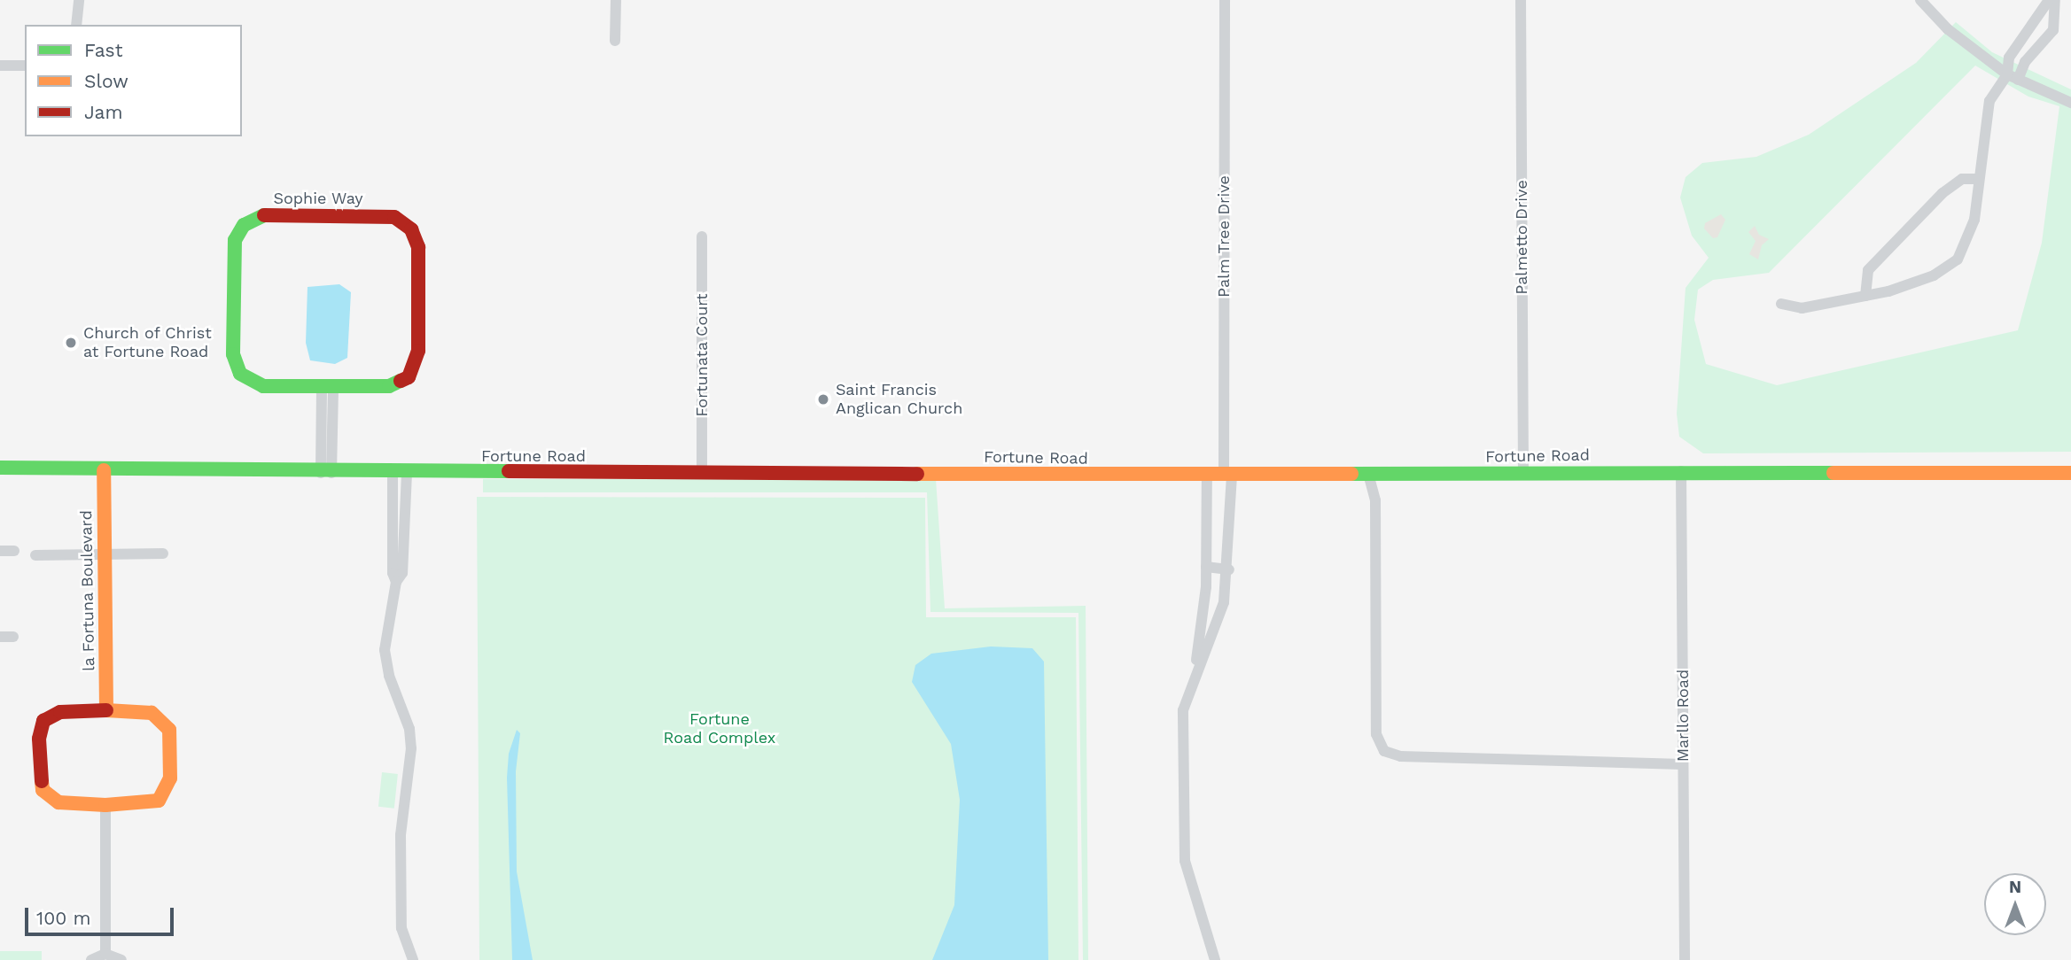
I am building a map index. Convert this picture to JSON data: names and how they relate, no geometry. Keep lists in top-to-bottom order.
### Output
{
  "streets": {
    "street": [
      "Sophie Way",
      "Palm Tree Drive",
      "Palmetto Drive",
      "Fortunata Court",
      "Fortune Road",
      "la Fortuna Boulevard",
      "Marllo Road"
    ]
  },
  "crossings": [
    ["Palm Tree Drive", "Fortune Road"],
    ["Palmetto Drive", "Fortune Road"],
    ["Fortunata Court", "Fortune Road"],
    ["Fortune Road", "la Fortuna Boulevard"],
    ["Fortune Road", "Marllo Road"]
  ],
  "parks": ["Fortune Road Complex"],
  "places": ["Church of Christ at Fortune Road", "Saint Francis Anglican Church"],
  "legend": ["Fast", "Slow", "Jam"],
  "scale_bar": "100 m",
  "north": "top"
}
